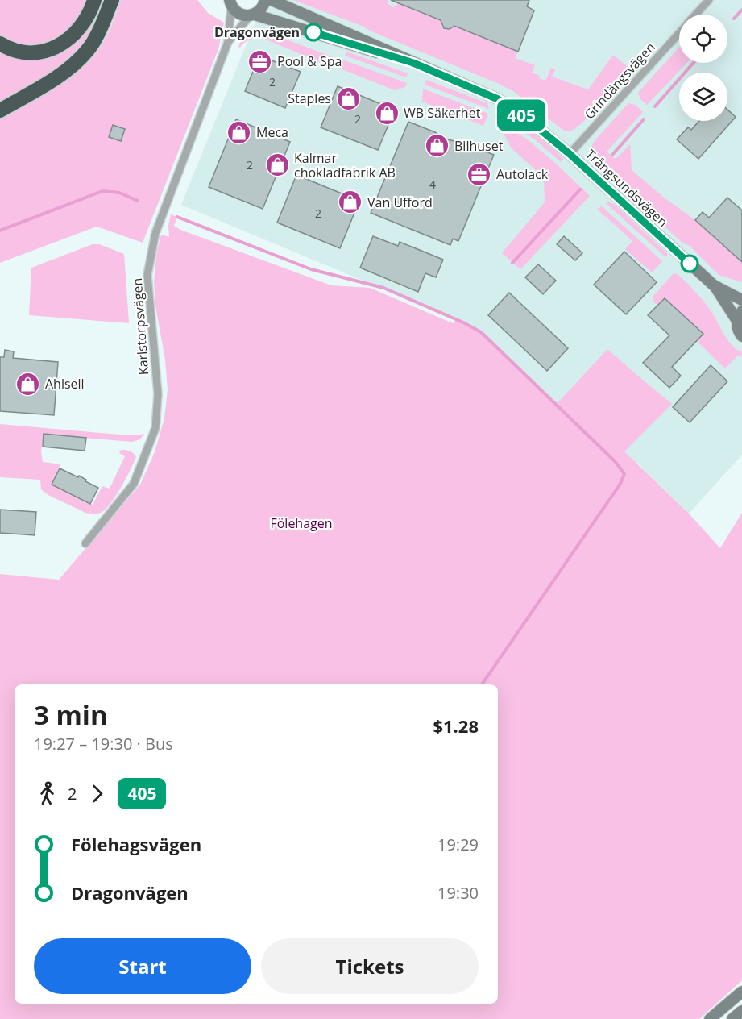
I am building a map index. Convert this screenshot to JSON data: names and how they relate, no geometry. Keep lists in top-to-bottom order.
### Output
{
  "streets": {
    "main road": ["Trångsundsvägen"],
    "street": ["Grindängsvägen", "Karlstorpsvägen"]
  },
  "crossings": [
    ["Grindängsvägen", "Trångsundsvägen"],
    ["Trångsundsvägen", "Karlstorpsvägen"]
  ],
  "parks": ["Fölehagen"],
  "places": {
    "other": ["Dragonvägen"],
    "office": ["Pool & Spa", "Autolack"],
    "shop": [
      "Staples",
      "WB Säkerhet",
      "Meca",
      "Bilhuset",
      "Kalmar chokladfabrik AB",
      "Van Ufford",
      "Ahlsell"
    ]
  },
  "lines": ["bus line 405"],
  "house_numbers": [
    "2",
    "2",
    "2",
    "4",
    "2"
  ],
  "page": {
    "on_map": "405",
    "heading": ["3 min", "19:27 – 19:30 · Bus", "$1.28"],
    "legs": ["2", "405"],
    "list": [
      {
        "name": "Fölehagsvägen",
        "value": "19:29"
      },
      {
        "name": "Dragonvägen",
        "value": "19:30"
      }
    ],
    "buttons": ["Start", "Tickets"]
  }
}
